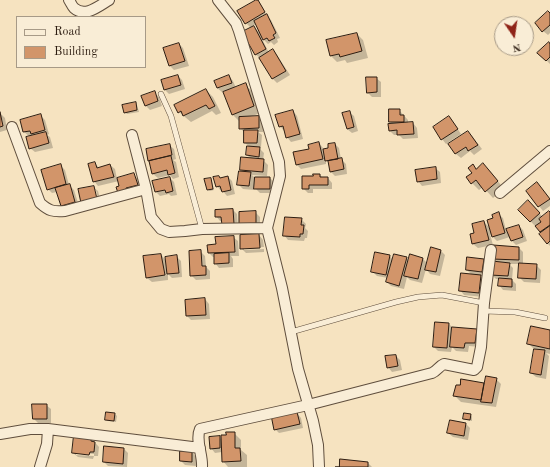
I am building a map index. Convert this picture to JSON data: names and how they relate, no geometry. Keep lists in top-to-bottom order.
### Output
{
  "legend": ["Road", "Building"],
  "north": "bottom"
}
